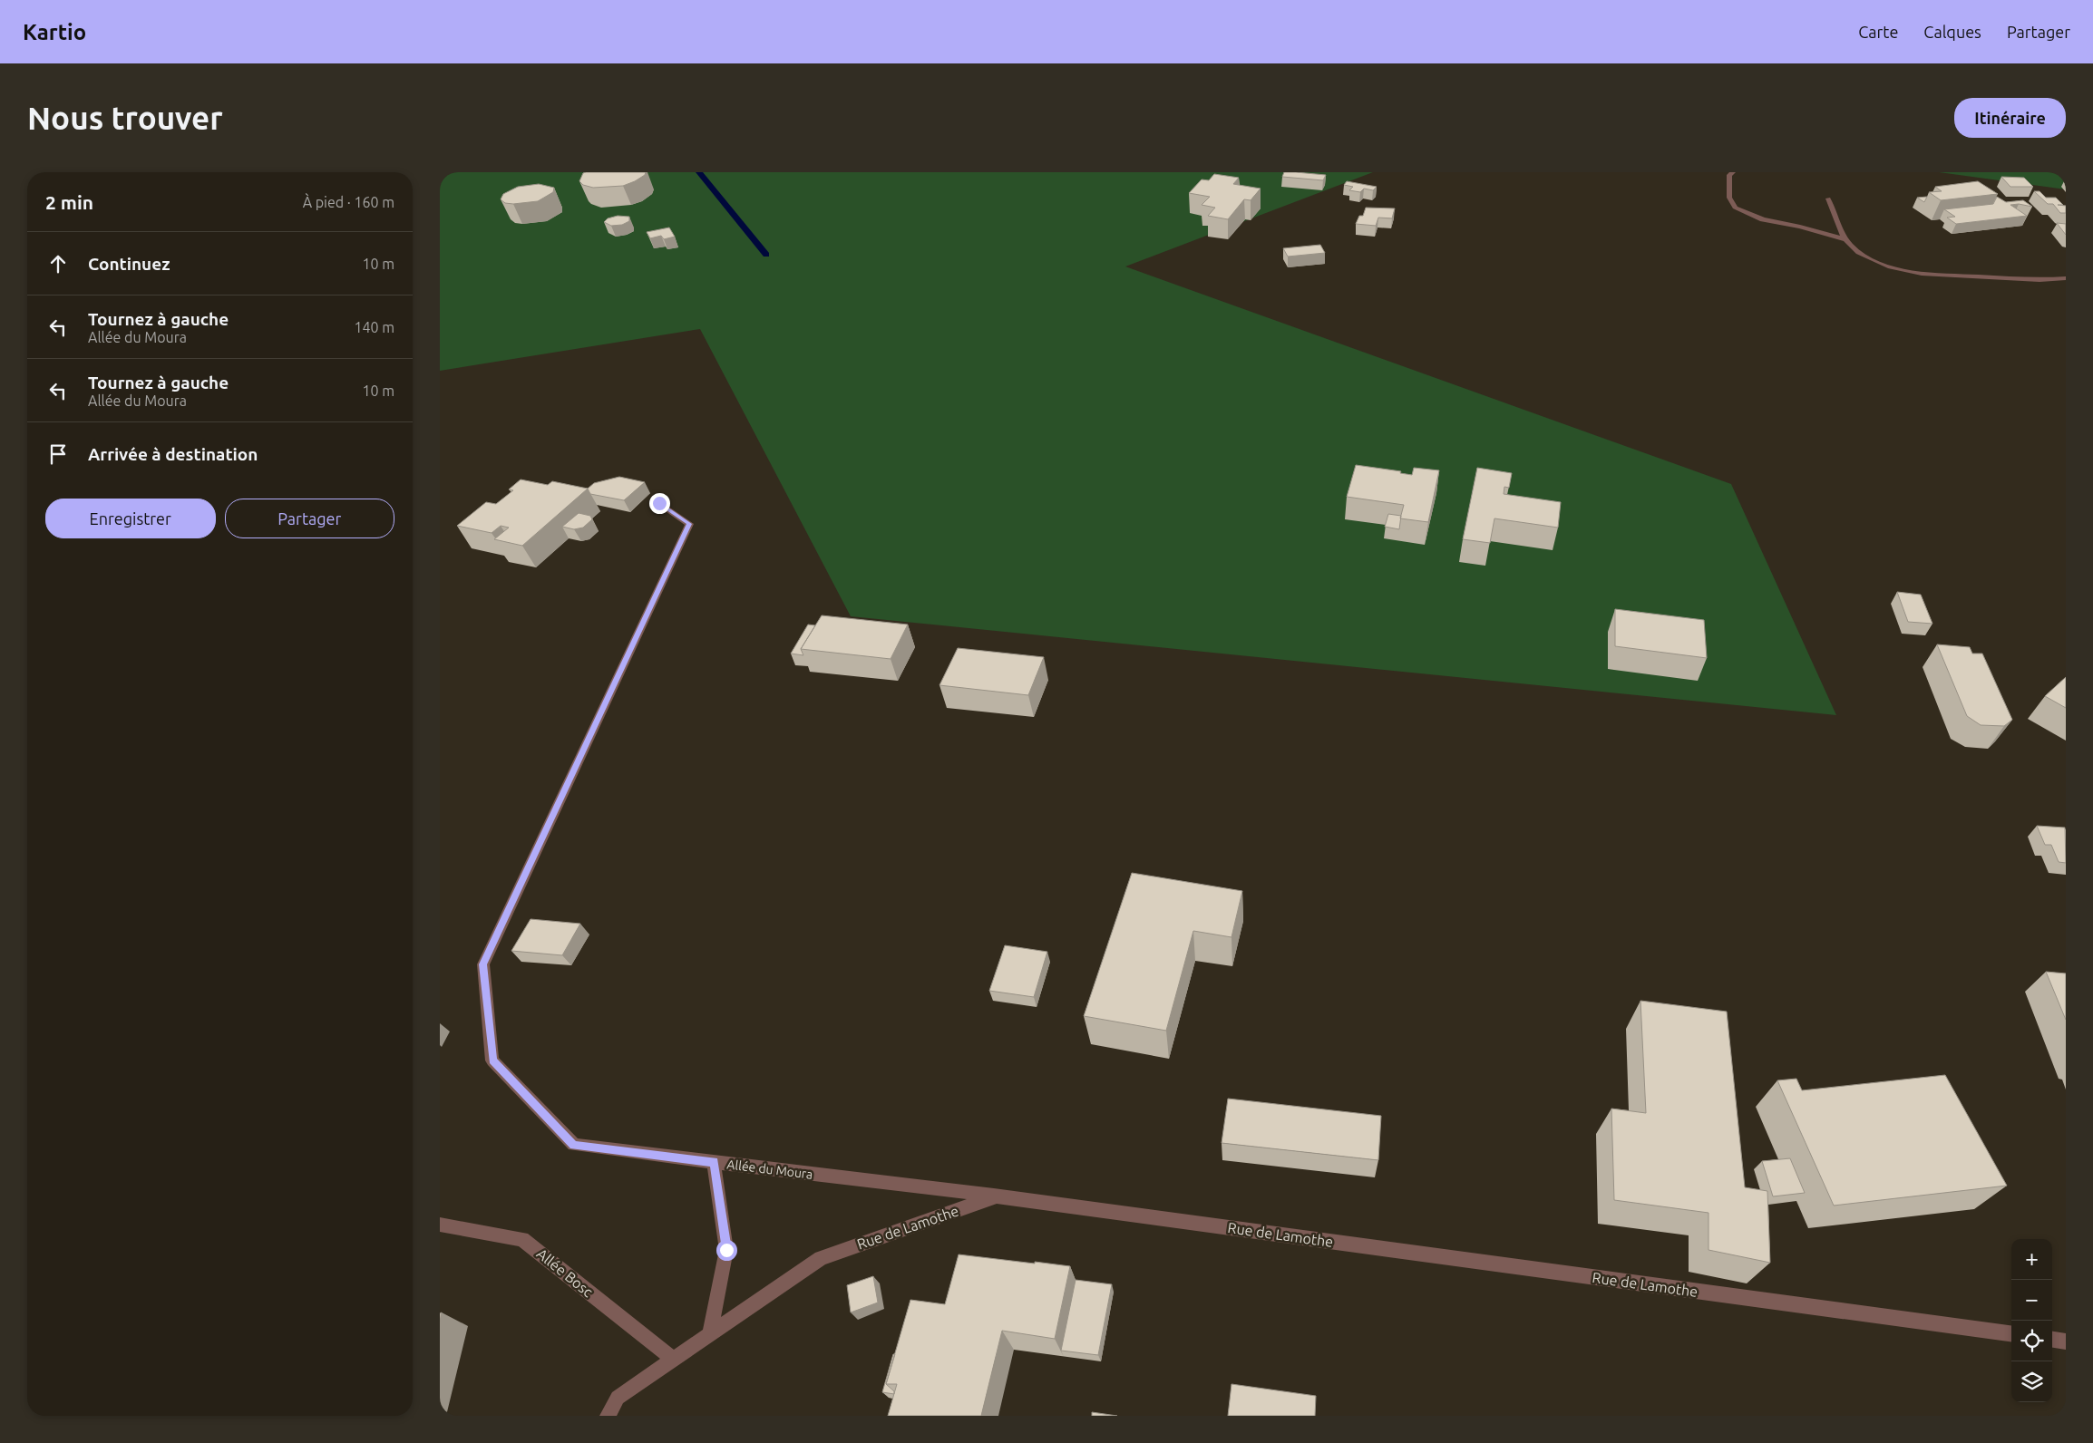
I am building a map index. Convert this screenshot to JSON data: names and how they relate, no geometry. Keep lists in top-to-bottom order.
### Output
{
  "streets": {
    "street": ["Allée du Moura", "Rue de Lamothe", "Allée Bosc"]
  },
  "crossings": [
    ["Allée du Moura", "Rue de Lamothe"],
    ["Rue de Lamothe", "Allée Bosc"]
  ],
  "page": {
    "header": "Kartio",
    "nav": ["Carte", "Calques", "Partager"],
    "buttons": [
      "Itinéraire",
      ["Enregistrer", "Partager"]
    ],
    "title": "Nous trouver",
    "heading": ["2 min", "À pied · 160 m"],
    "list": [
      ["Continuez", "10 m"],
      ["Tournez à gauche", "Allée du Moura", "140 m"],
      ["Tournez à gauche", "Allée du Moura", "10 m"],
      "Arrivée à destination"
    ],
    "map_buttons": ["+", "−"]
  }
}
